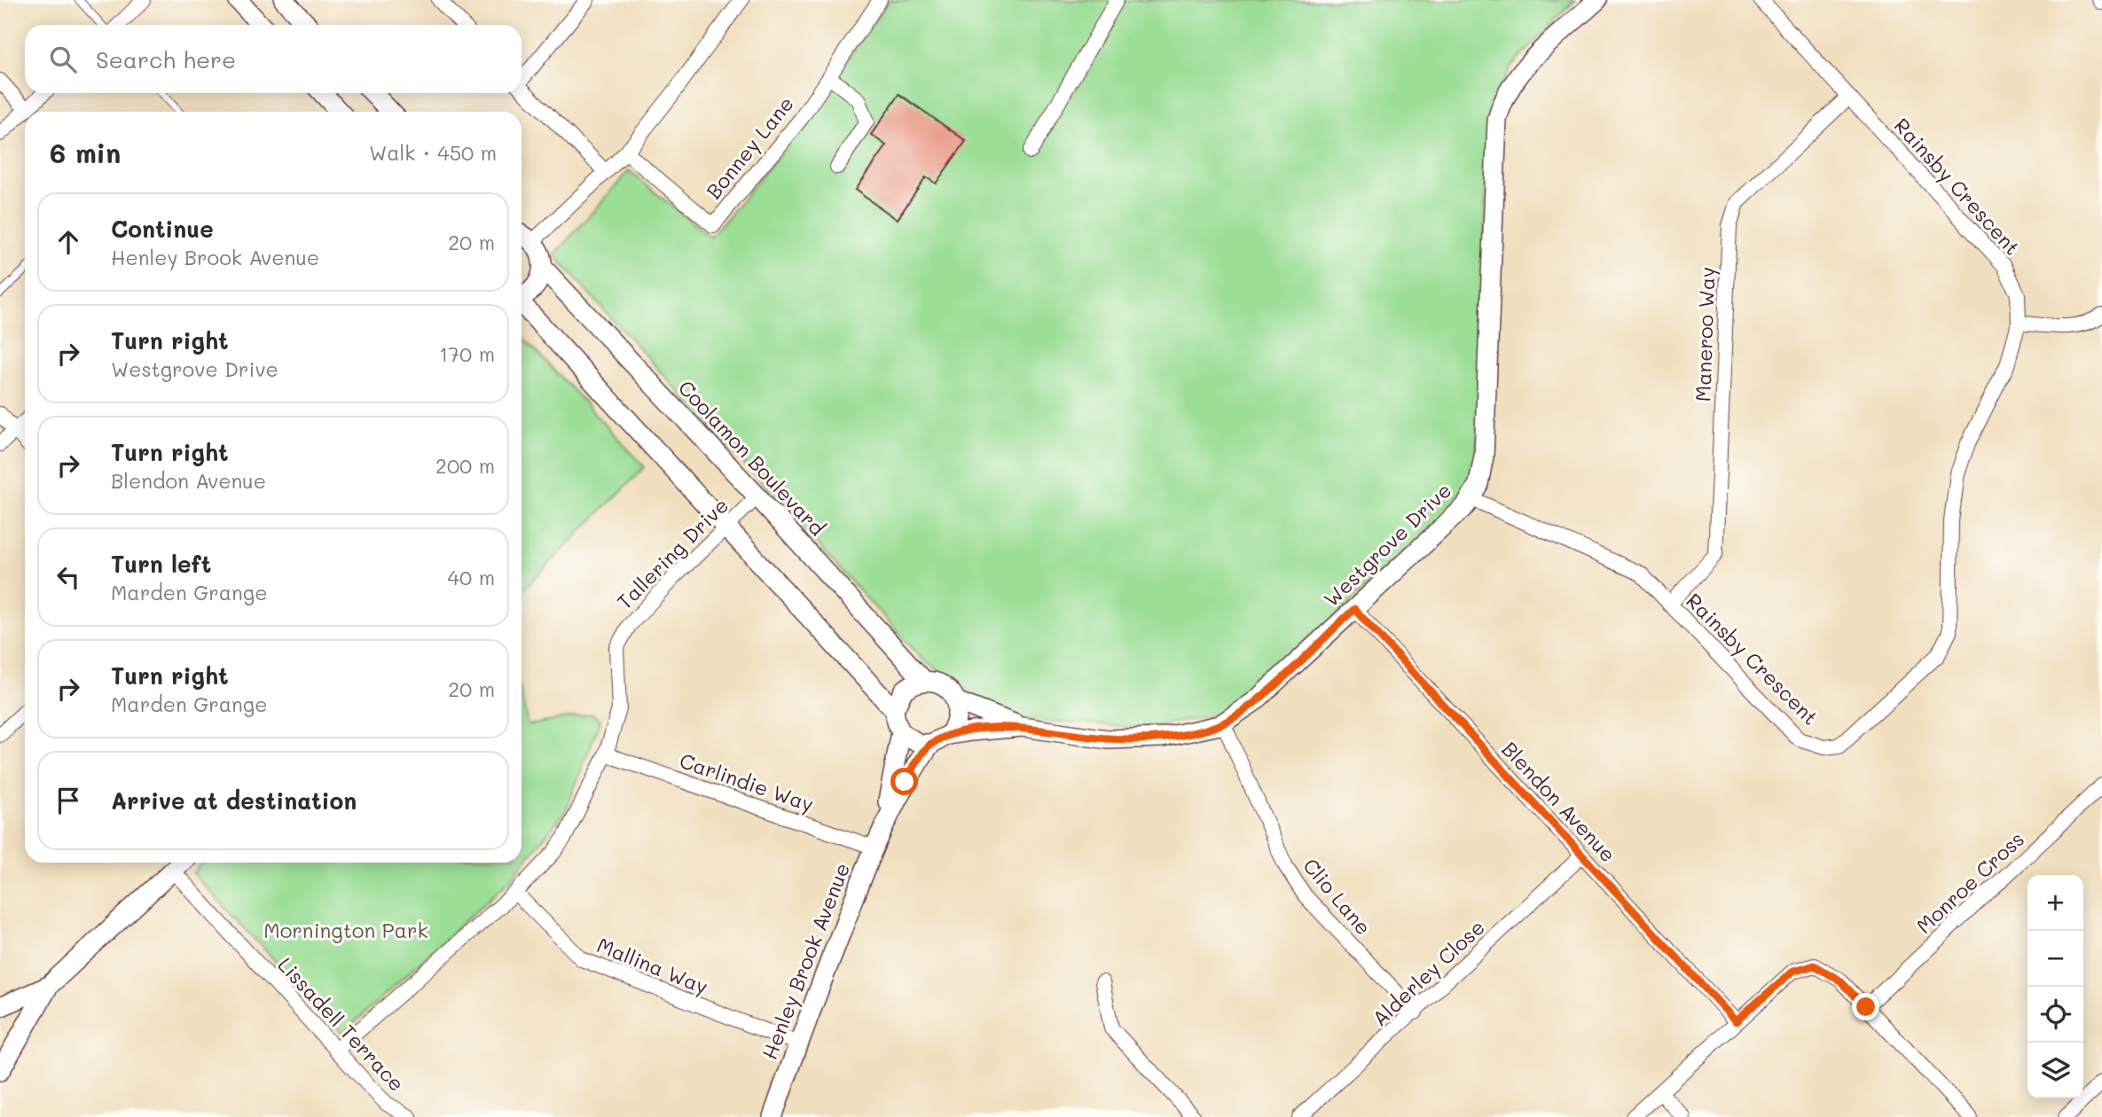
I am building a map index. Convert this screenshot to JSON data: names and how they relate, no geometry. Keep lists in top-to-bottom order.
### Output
{
  "streets": {
    "street": [
      "Bonney Lane",
      "Rainsby Crescent",
      "Maneroo Way",
      "Coolamon Boulevard",
      "Westgrove Drive",
      "Tallering Drive",
      "Carlindie Way",
      "Blendon Avenue",
      "Monroe Cross",
      "Clio Lane",
      "Henley Brook Avenue",
      "Mallina Way",
      "Alderley Close",
      "Lissadell Terrace"
    ]
  },
  "crossings": [
    ["Rainsby Crescent", "Maneroo Way"],
    ["Rainsby Crescent", "Westgrove Drive"],
    ["Coolamon Boulevard", "Westgrove Drive"],
    ["Coolamon Boulevard", "Tallering Drive"],
    ["Coolamon Boulevard", "Henley Brook Avenue"],
    ["Westgrove Drive", "Blendon Avenue"],
    ["Westgrove Drive", "Clio Lane"],
    ["Westgrove Drive", "Henley Brook Avenue"],
    ["Tallering Drive", "Carlindie Way"],
    ["Tallering Drive", "Mallina Way"],
    ["Tallering Drive", "Lissadell Terrace"],
    ["Carlindie Way", "Henley Brook Avenue"],
    ["Blendon Avenue", "Alderley Close"],
    ["Clio Lane", "Alderley Close"],
    ["Henley Brook Avenue", "Mallina Way"]
  ],
  "parks": ["Mornington Park"],
  "page": {
    "search": "Search here",
    "heading": ["6 min", "Walk · 450 m"],
    "list": [
      ["Continue", "Henley Brook Avenue", "20 m"],
      ["Turn right", "Westgrove Drive", "170 m"],
      ["Turn right", "Blendon Avenue", "200 m"],
      ["Turn left", "Marden Grange", "40 m"],
      ["Turn right", "Marden Grange", "20 m"],
      "Arrive at destination"
    ],
    "map_buttons": ["+", "−"]
  }
}
